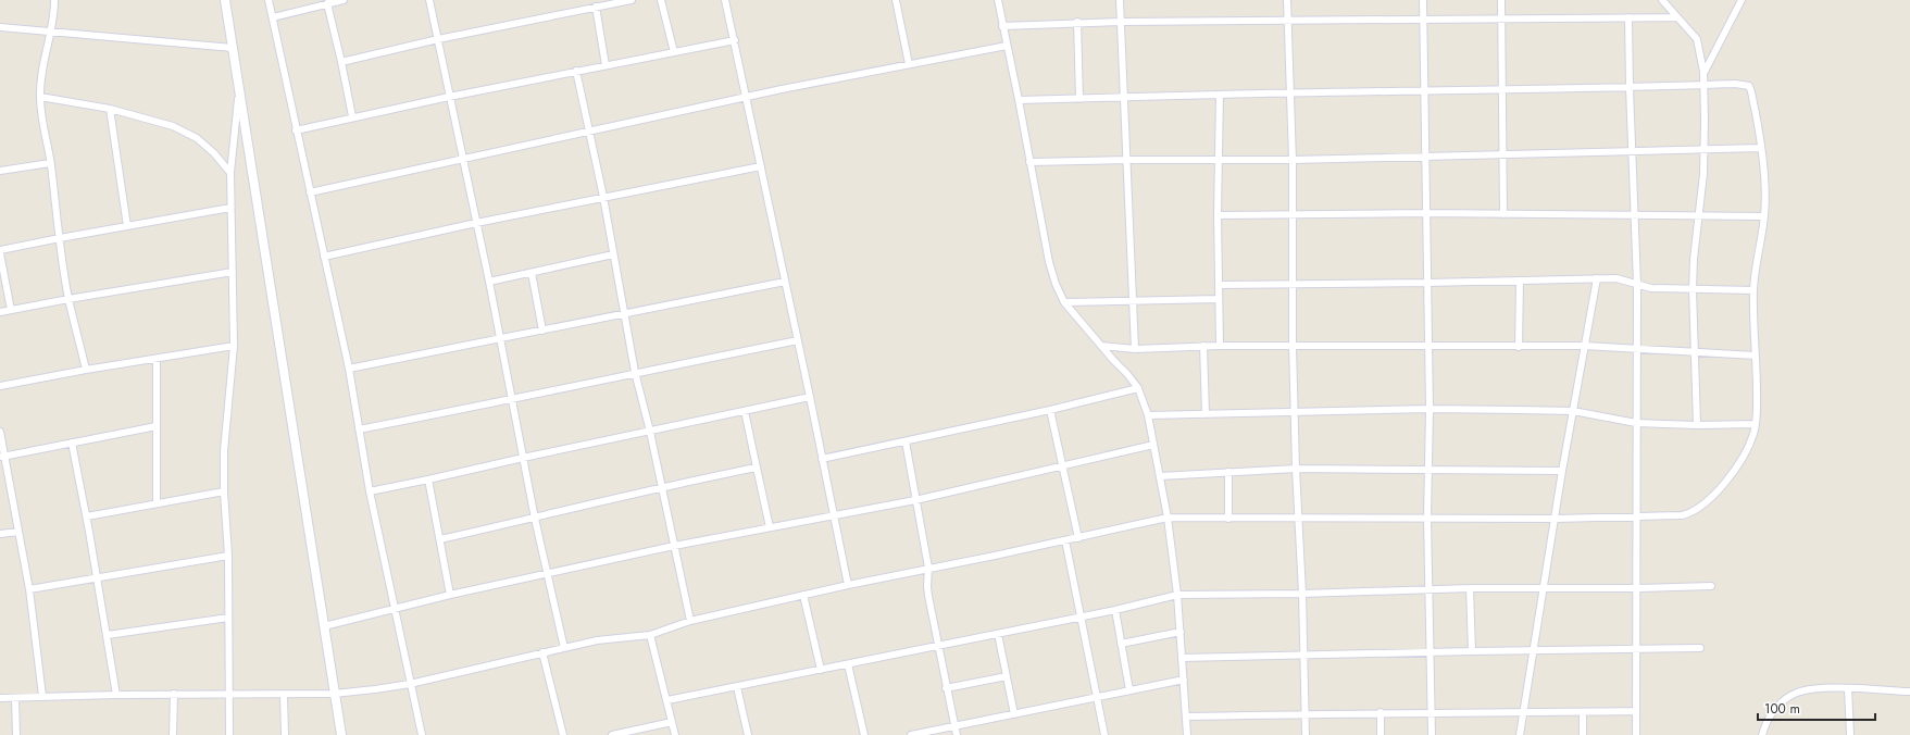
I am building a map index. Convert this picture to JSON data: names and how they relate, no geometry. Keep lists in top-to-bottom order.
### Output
{
  "scale_bar": "100 m"
}
